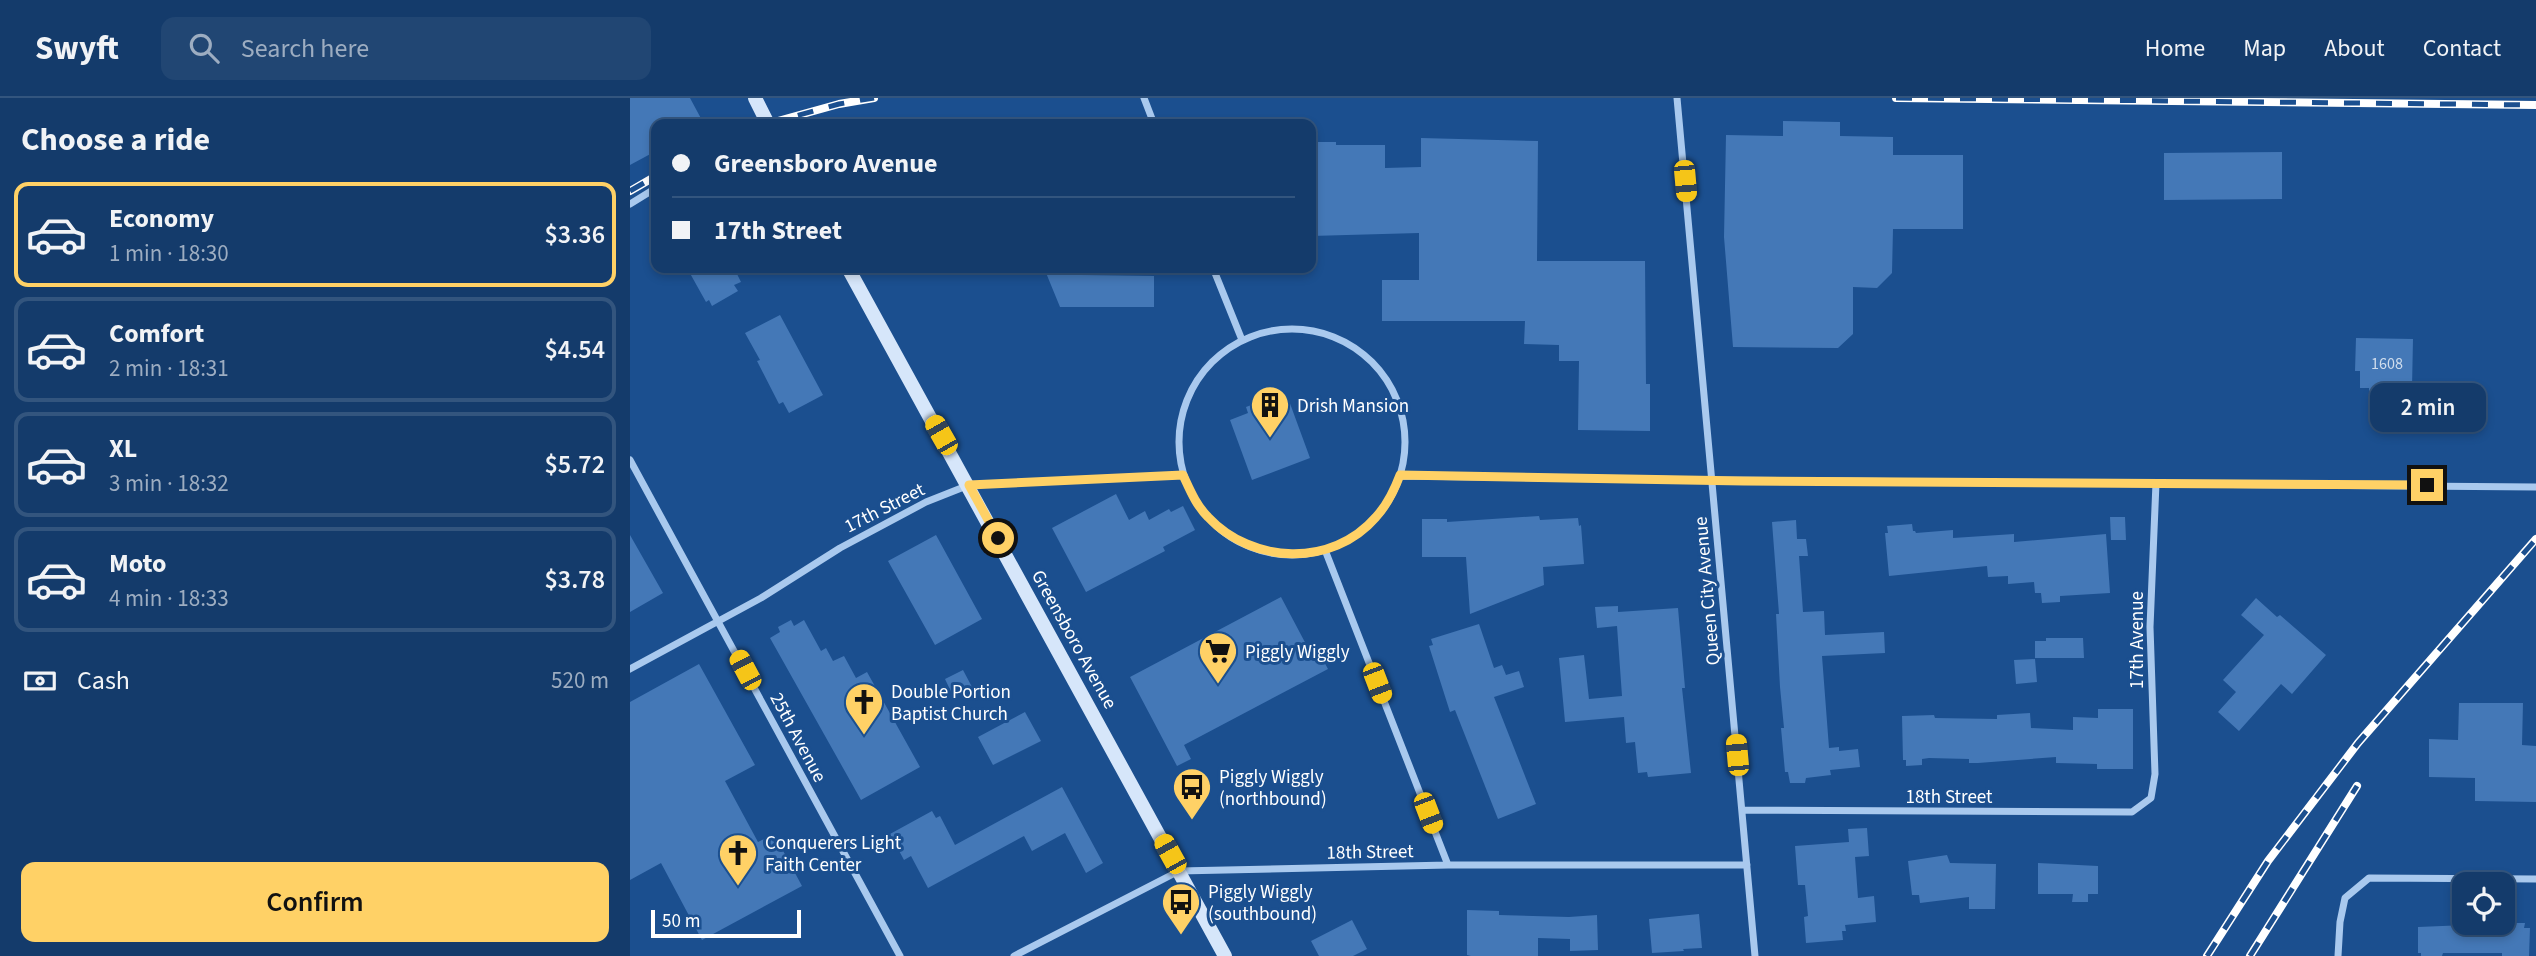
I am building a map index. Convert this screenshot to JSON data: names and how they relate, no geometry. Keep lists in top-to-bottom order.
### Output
{
  "streets": {
    "main road": ["Greensboro Avenue"],
    "street": [
      "17th Street",
      "Queen City Avenue",
      "17th Avenue",
      "25th Avenue",
      "18th Street"
    ]
  },
  "crossings": [
    ["17th Street", "Greensboro Avenue"],
    ["17th Street", "25th Avenue"],
    ["Queen City Avenue", "18th Street"],
    ["Greensboro Avenue", "18th Street"],
    ["17th Avenue", "18th Street"]
  ],
  "places": {
    "building": ["Drish Mansion"],
    "supermarket": ["Piggly Wiggly"],
    "church": ["Double Portion Baptist Church", "Conquerers Light Faith Center"],
    "bus stop": ["Piggly Wiggly (northbound)", "Piggly Wiggly (southbound)"]
  },
  "house_numbers": ["1608"],
  "scale_bar": "50 m",
  "page": {
    "header": "Swyft",
    "search": "Search here",
    "nav": [
      "Home",
      "Map",
      "About",
      "Contact"
    ],
    "heading": "Choose a ride",
    "banner": ["Greensboro Avenue", "17th Street"],
    "list": [
      {
        "name": "Economy",
        "note": "1 min · 18:30",
        "value": "$3.36"
      },
      {
        "name": "Comfort",
        "note": "2 min · 18:31",
        "value": "$4.54"
      },
      {
        "name": "XL",
        "note": "3 min · 18:32",
        "value": "$5.72"
      },
      {
        "name": "Moto",
        "note": "4 min · 18:33",
        "value": "$3.78"
      }
    ],
    "bubble": "2 min",
    "pay": ["Cash", "520 m"],
    "buttons": "Confirm",
    "scale": "50 m"
  }
}
